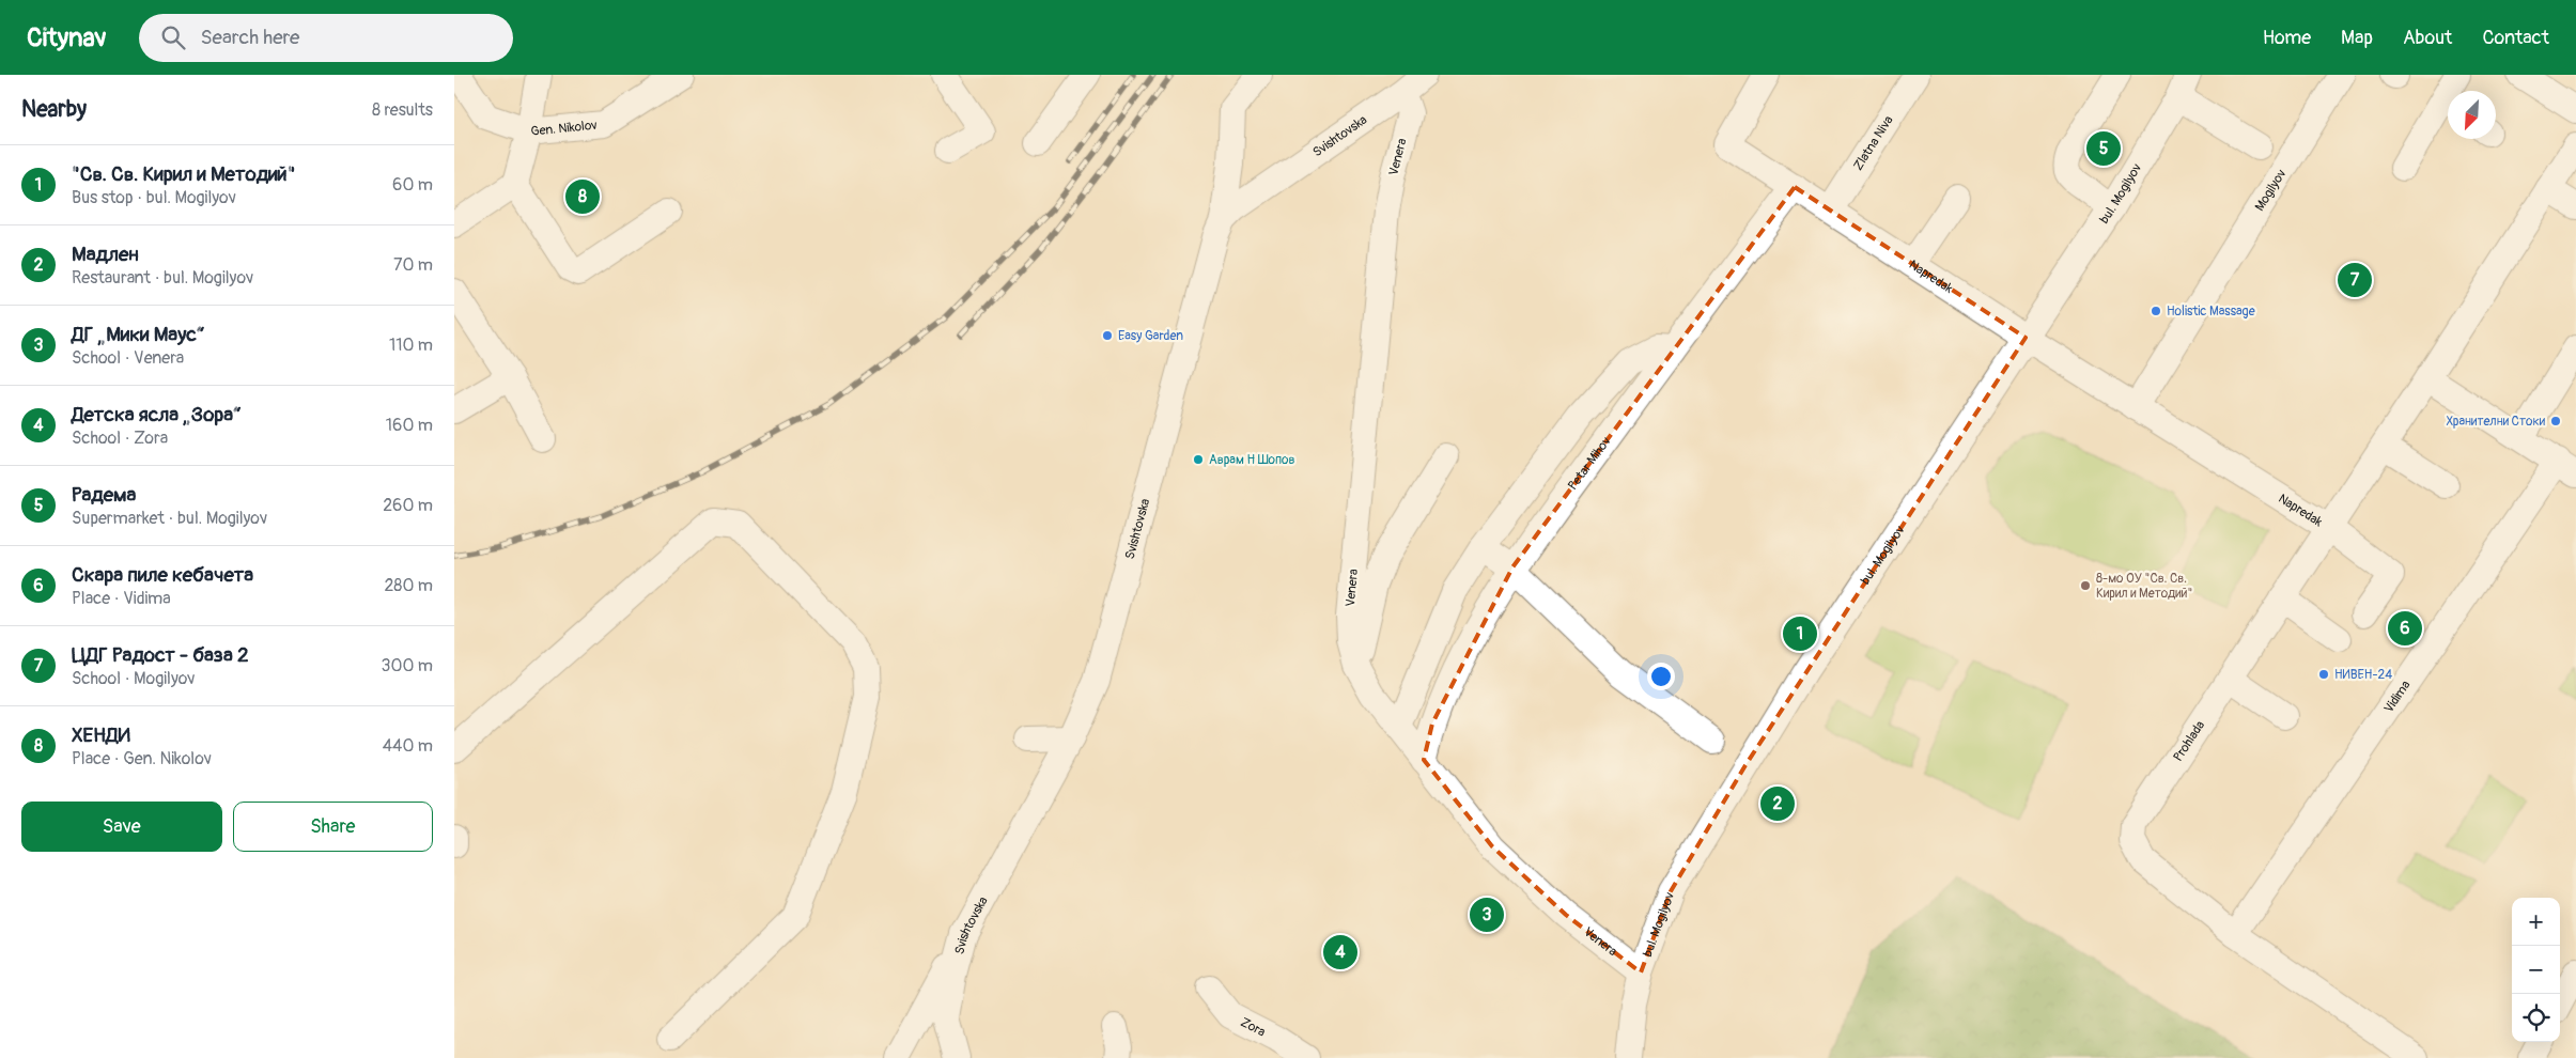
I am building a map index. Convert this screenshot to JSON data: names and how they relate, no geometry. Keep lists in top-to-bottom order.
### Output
{
  "streets": {
    "street": [
      "Gen. Nikolov",
      "Svishtovska",
      "Zlatna Niva",
      "Venera",
      "Mogilyov",
      "bul. Mogilyov",
      "Napredak",
      "Petar Mihov",
      "Vidima",
      "Prohlada",
      "Zora"
    ]
  },
  "crossings": [
    ["Svishtovska", "Venera"],
    ["Zlatna Niva", "Napredak"],
    ["Venera", "bul. Mogilyov"],
    ["Venera", "Petar Mihov"],
    ["Mogilyov", "Napredak"],
    ["bul. Mogilyov", "Napredak"],
    ["Napredak", "Petar Mihov"],
    ["Napredak", "Prohlada"],
    ["Vidima", "Prohlada"]
  ],
  "places": [
    "Holistic Massage",
    "Easy Garden",
    "Хранителни Стоки",
    "Аврам Н Шопов",
    "8-мо ОУ \"Св. Св. Кирил и Методий\"",
    "НИВЕН-24"
  ],
  "north": "bottom left",
  "page": {
    "header": "Citynav",
    "search": "Search here",
    "nav": [
      "Home",
      "Map",
      "About",
      "Contact"
    ],
    "heading": ["Nearby", "8 results"],
    "pins": [
      "5",
      "8",
      "7",
      "6",
      "1",
      "2",
      "3",
      "4"
    ],
    "list": [
      {
        "mark": "1",
        "name": "\"Св. Св. Кирил и Методий\"",
        "note": "Bus stop · bul. Mogilyov",
        "value": "60 m"
      },
      {
        "mark": "2",
        "name": "Мадлен",
        "note": "Restaurant · bul. Mogilyov",
        "value": "70 m"
      },
      {
        "mark": "3",
        "name": "ДГ „Мики Маус“",
        "note": "School · Venera",
        "value": "110 m"
      },
      {
        "mark": "4",
        "name": "Детска ясла „Зора“",
        "note": "School · Zora",
        "value": "160 m"
      },
      {
        "mark": "5",
        "name": "Радема",
        "note": "Supermarket · bul. Mogilyov",
        "value": "260 m"
      },
      {
        "mark": "6",
        "name": "Скара пиле кебачета",
        "note": "Place · Vidima",
        "value": "280 m"
      },
      {
        "mark": "7",
        "name": "ЦДГ Радост - база 2",
        "note": "School · Mogilyov",
        "value": "300 m"
      },
      {
        "mark": "8",
        "name": "ХЕНДИ",
        "note": "Place · Gen. Nikolov",
        "value": "440 m"
      }
    ],
    "buttons": ["Save", "Share"],
    "map_buttons": ["+", "−"]
  }
}
